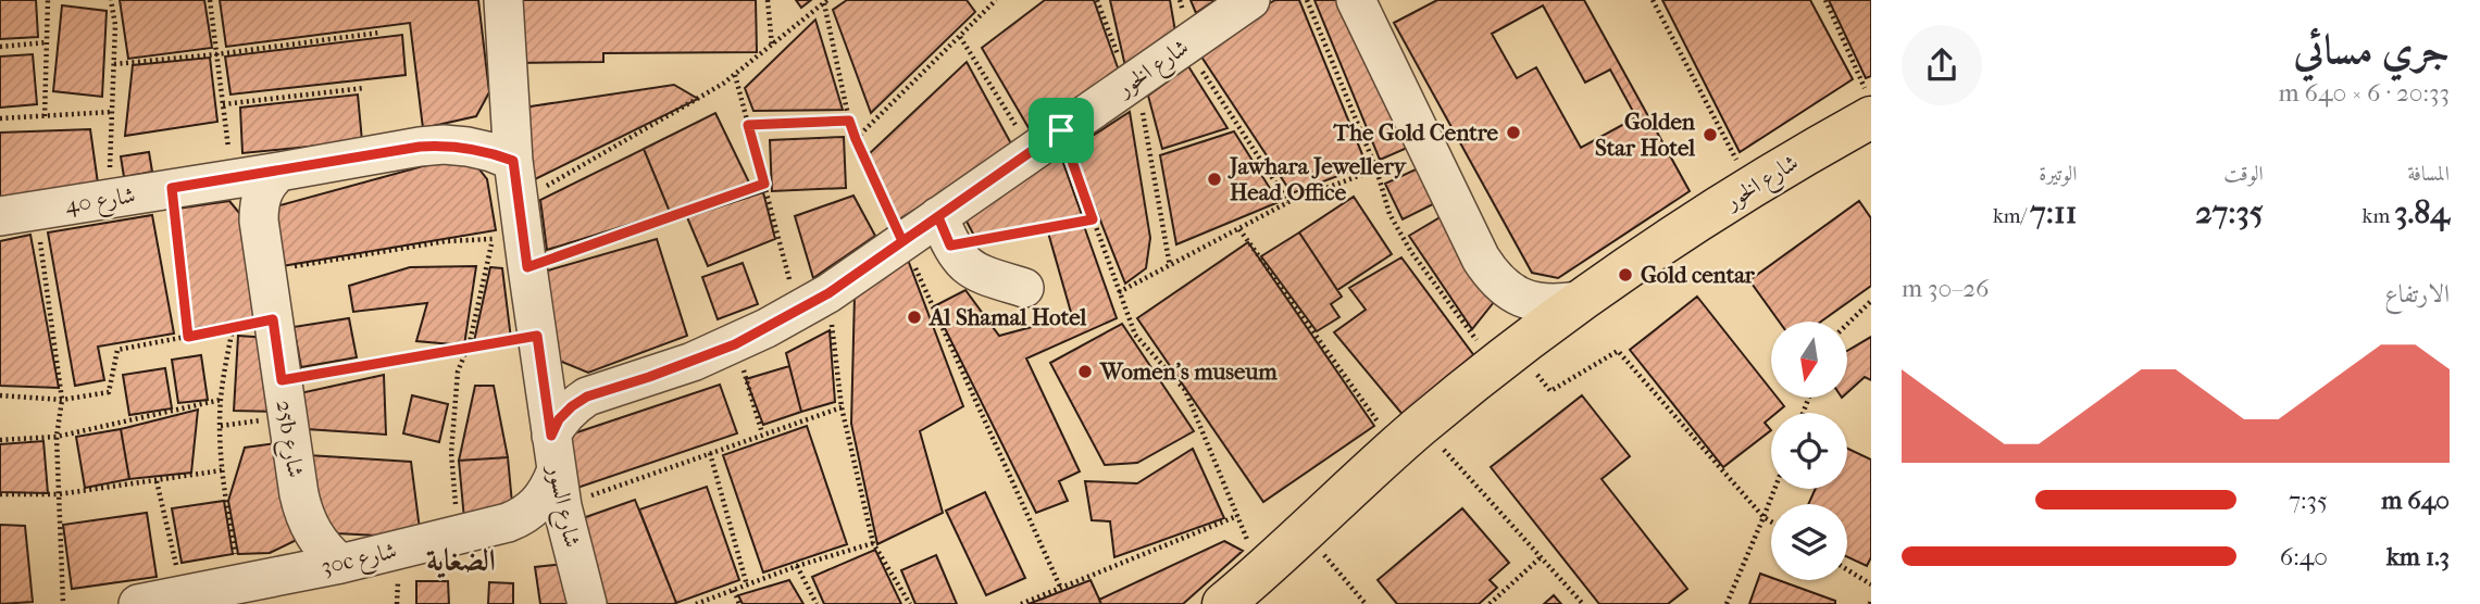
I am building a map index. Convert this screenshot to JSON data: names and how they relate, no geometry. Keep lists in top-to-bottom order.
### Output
{
  "streets": {
    "main road": ["شارع الخور"],
    "street": [
      "شارع 40",
      "25b شارع",
      "شارع السور",
      "30c شارع"
    ]
  },
  "crossings": [
    ["شارع الخور", "شارع السور"],
    ["شارع 40", "25b شارع"],
    ["شارع 40", "شارع السور"],
    ["25b شارع", "30c شارع"],
    ["شارع السور", "30c شارع"]
  ],
  "districts": ["الضغاية"],
  "places": [
    "The Gold Centre",
    "Golden Star Hotel",
    "Jawhara Jewellery Head Office",
    "Gold centar",
    "Al Shamal Hotel",
    "Women's museum"
  ],
  "north": "bottom",
  "page": {
    "heading": ["جري مسائي", "20:33 · 6 × 640 m"],
    "stats": [
      ["المسافة", "3.84 km"],
      ["الوقت", "27:35"],
      ["الوتيرة", "7:11 /km"]
    ],
    "chart": ["الارتفاع", "26–30 m"],
    "list": [
      {
        "name": "640 m",
        "note": "7:35"
      },
      {
        "name": "1.3 km",
        "note": "6:40"
      }
    ]
  }
}
